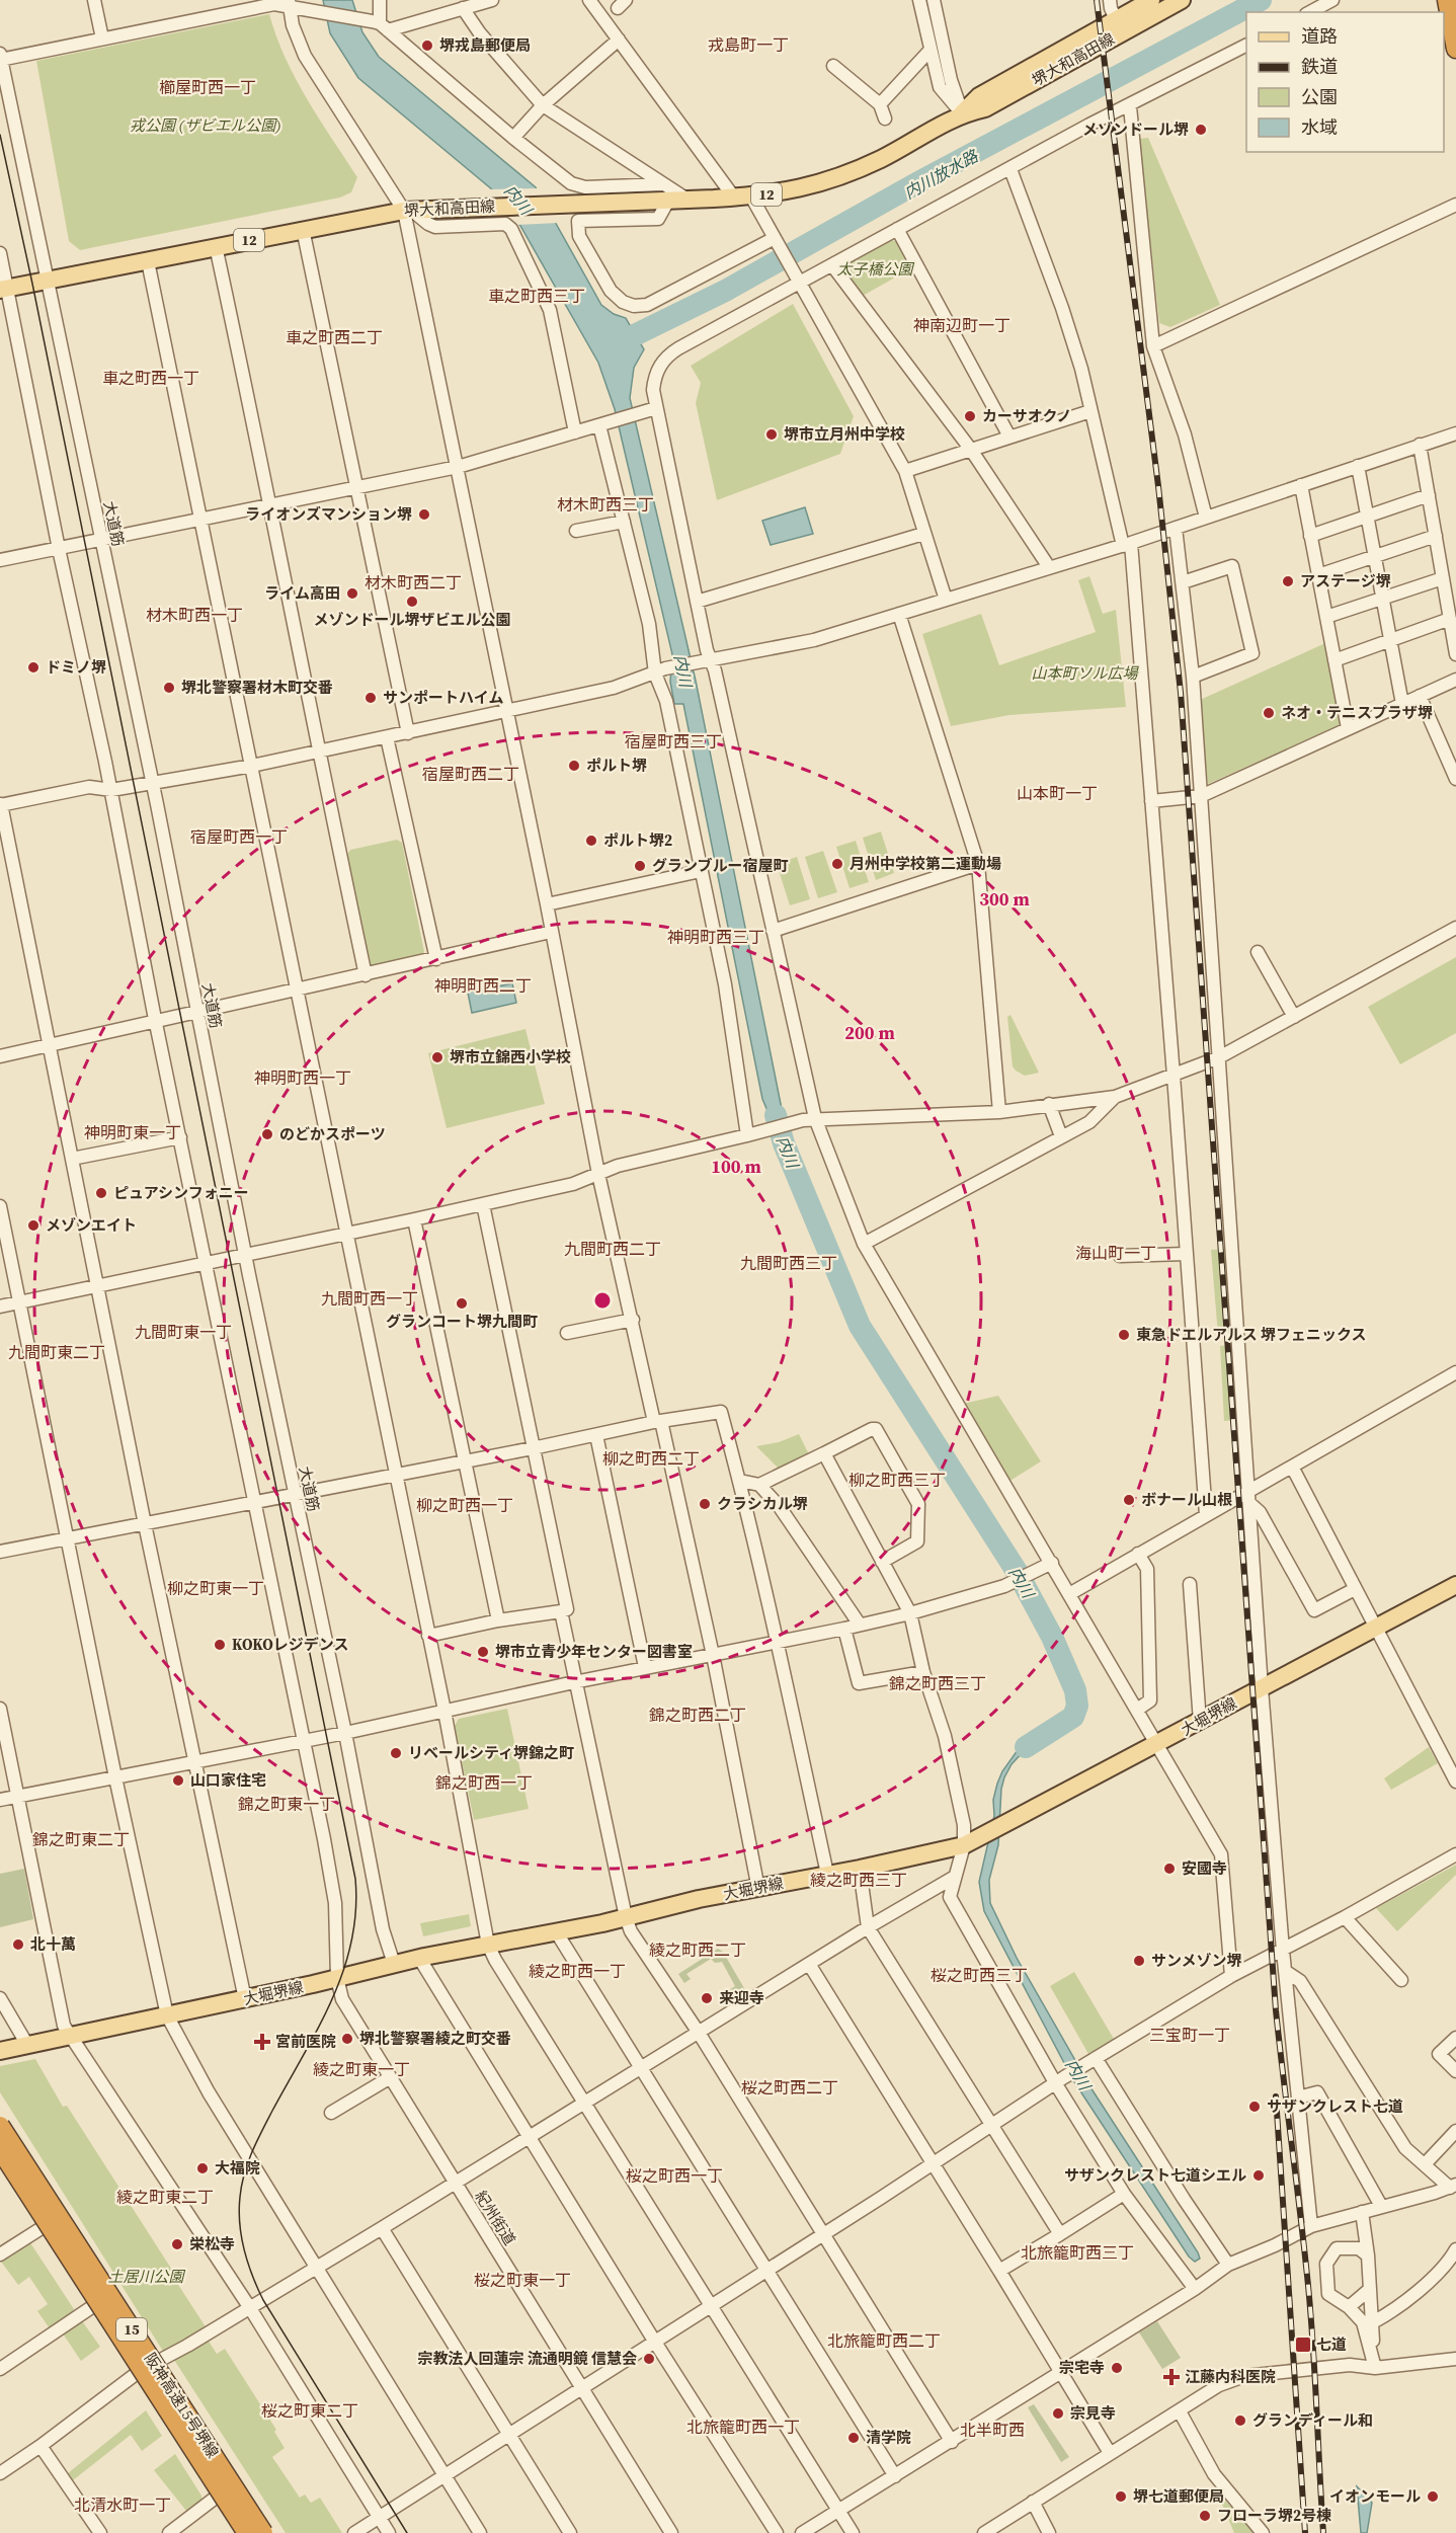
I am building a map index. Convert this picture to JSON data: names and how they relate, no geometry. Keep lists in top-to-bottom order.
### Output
{
  "streets": {
    "highway": ["15", "阪神高速15号堺線"],
    "main road": ["堺大和高田線", "12", "大堀堺線"],
    "street": ["大道筋", "紀州街道"]
  },
  "crossings": [
    ["堺大和高田線", "大道筋"],
    ["大道筋", "大堀堺線"],
    ["大堀堺線", "紀州街道"]
  ],
  "districts": [
    "戎島町一丁",
    "櫛屋町西一丁",
    "車之町西三丁",
    "神南辺町一丁",
    "車之町西二丁",
    "車之町西一丁",
    "材木町西三丁",
    "材木町西二丁",
    "材木町西一丁",
    "宿屋町西三丁",
    "宿屋町西二丁",
    "山本町一丁",
    "宿屋町西一丁",
    "神明町西三丁",
    "神明町西二丁",
    "神明町西一丁",
    "神明町東一丁",
    "九間町西二丁",
    "海山町一丁",
    "九間町西三丁",
    "九間町西一丁",
    "九間町東一丁",
    "九間町東二丁",
    "柳之町西二丁",
    "柳之町西三丁",
    "柳之町西一丁",
    "柳之町東一丁",
    "錦之町西三丁",
    "錦之町西二丁",
    "錦之町西一丁",
    "錦之町東一丁",
    "錦之町東二丁",
    "綾之町西三丁",
    "綾之町西二丁",
    "綾之町西一丁",
    "桜之町西三丁",
    "三宝町一丁",
    "綾之町東一丁",
    "桜之町西二丁",
    "桜之町西一丁",
    "綾之町東二丁",
    "北旅籠町西三丁",
    "桜之町東一丁",
    "北旅籠町西二丁",
    "桜之町東二丁",
    "北旅籠町西一丁",
    "北半町西",
    "北清水町一丁"
  ],
  "water": ["内川放水路", "内川"],
  "parks": [
    "戎公園 (ザビエル公園)",
    "太子橋公園",
    "山本町ソル広場",
    "土居川公園"
  ],
  "places": {
    "other": [
      "堺戎島郵便局",
      "メゾンドール堺",
      "カーサオクノ",
      "堺市立月州中学校",
      "ライオンズマンション堺",
      "アステージ堺",
      "ライム高田",
      "メゾンドール堺ザビエル公園",
      "ドミノ堺",
      "堺北警察署材木町交番",
      "サンポートハイム",
      "ネオ・テニスプラザ堺",
      "ポルト堺",
      "ポルト堺2",
      "月州中学校第二運動場",
      "グランブルー宿屋町",
      "堺市立錦西小学校",
      "のどかスポーツ",
      "ピュアシンフォニー",
      "メゾンエイト",
      "グランコート堺九間町",
      "東急ドエルアルス 堺フェニックス",
      "ボナール山根",
      "クラシカル堺",
      "KOKOレジデンス",
      "堺市立青少年センター図書室",
      "リベールシティ堺錦之町",
      "山口家住宅",
      "安國寺",
      "北十萬",
      "サンメゾン堺",
      "来迎寺",
      "堺北警察署綾之町交番",
      "サザンクレスト七道",
      "大福院",
      "サザンクレスト七道シエル",
      "栄松寺",
      "宗教法人回蓮宗 流通明鏡 信慧会",
      "宗宅寺",
      "宗見寺",
      "グランディール和",
      "清学院",
      "堺七道郵便局",
      "イオンモール",
      "フローラ堺2号棟"
    ],
    "health": ["宮前医院", "江藤内科医院"],
    "transit": ["七道"]
  },
  "legend": [
    "道路",
    "鉄道",
    "公園",
    "水域"
  ],
  "rings": ["300 m", "200 m", "100 m"]
}
